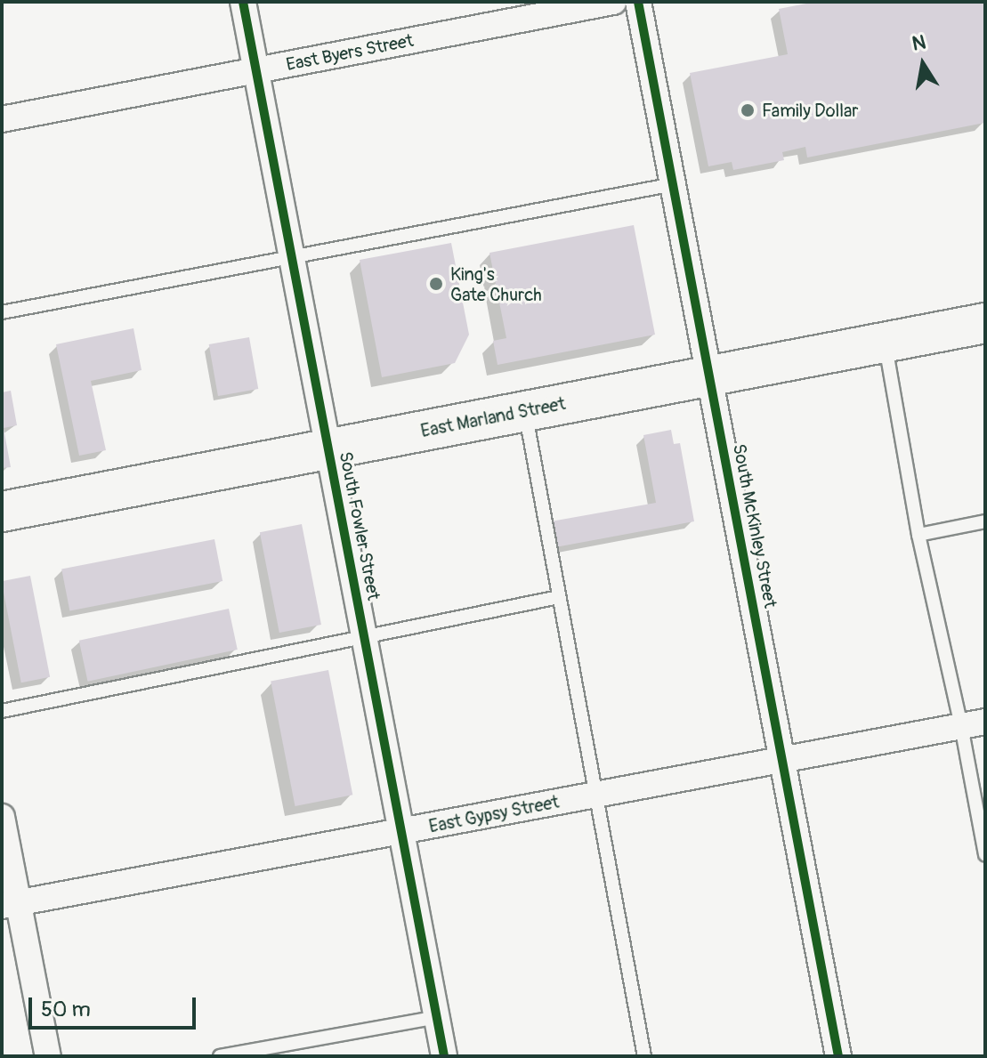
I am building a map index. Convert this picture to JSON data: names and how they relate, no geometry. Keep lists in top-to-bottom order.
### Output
{
  "streets": {
    "highway": ["East Marland Street"],
    "street": [
      "East Byers Street",
      "South Fowler Street",
      "South McKinley Street",
      "East Gypsy Street"
    ]
  },
  "crossings": [
    ["East Byers Street", "South Fowler Street"],
    ["East Marland Street", "South Fowler Street"],
    ["East Marland Street", "South McKinley Street"],
    ["South Fowler Street", "East Gypsy Street"],
    ["South McKinley Street", "East Gypsy Street"]
  ],
  "places": ["Family Dollar", "King's Gate Church"],
  "scale_bar": "50 m",
  "north": "top"
}
